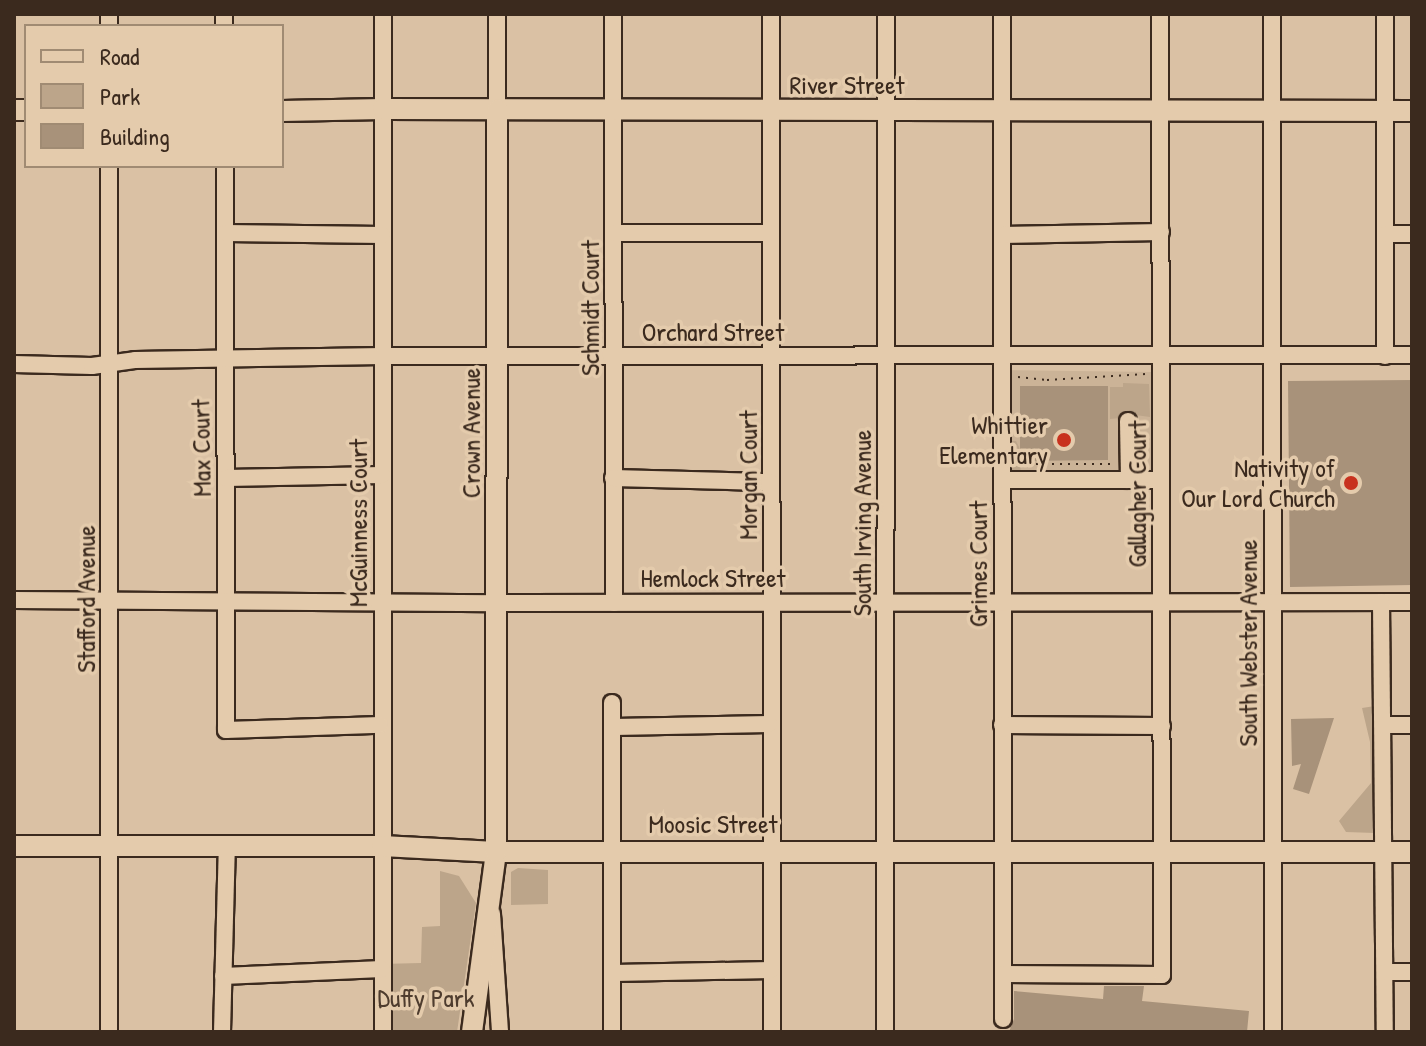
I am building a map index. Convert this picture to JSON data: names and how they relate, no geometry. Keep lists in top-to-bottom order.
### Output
{
  "streets": {
    "main road": ["River Street", "Crown Avenue", "Moosic Street"],
    "street": [
      "Schmidt Court",
      "Orchard Street",
      "Max Court",
      "Morgan Court",
      "Gallagher Court",
      "McGuinness Court",
      "South Irving Avenue",
      "Grimes Court",
      "Hemlock Street",
      "Stafford Avenue",
      "South Webster Avenue"
    ]
  },
  "crossings": [
    ["River Street", "Schmidt Court"],
    ["River Street", "Crown Avenue"],
    ["River Street", "Morgan Court"],
    ["River Street", "Gallagher Court"],
    ["River Street", "McGuinness Court"],
    ["River Street", "South Irving Avenue"],
    ["River Street", "Grimes Court"],
    ["River Street", "South Webster Avenue"],
    ["Schmidt Court", "Orchard Street"],
    ["Schmidt Court", "Hemlock Street"],
    ["Orchard Street", "Crown Avenue"],
    ["Orchard Street", "Max Court"],
    ["Orchard Street", "Morgan Court"],
    ["Orchard Street", "Gallagher Court"],
    ["Orchard Street", "McGuinness Court"],
    ["Orchard Street", "South Irving Avenue"],
    ["Orchard Street", "Grimes Court"],
    ["Orchard Street", "Stafford Avenue"],
    ["Orchard Street", "South Webster Avenue"],
    ["Crown Avenue", "Hemlock Street"],
    ["Crown Avenue", "Moosic Street"],
    ["Max Court", "McGuinness Court"],
    ["Max Court", "Hemlock Street"],
    ["Morgan Court", "Hemlock Street"],
    ["Morgan Court", "Moosic Street"],
    ["Gallagher Court", "Grimes Court"],
    ["Gallagher Court", "Hemlock Street"],
    ["Gallagher Court", "Moosic Street"],
    ["McGuinness Court", "Hemlock Street"],
    ["McGuinness Court", "Moosic Street"],
    ["South Irving Avenue", "Hemlock Street"],
    ["South Irving Avenue", "Moosic Street"],
    ["Grimes Court", "Hemlock Street"],
    ["Grimes Court", "Moosic Street"],
    ["Hemlock Street", "Stafford Avenue"],
    ["Hemlock Street", "South Webster Avenue"],
    ["Stafford Avenue", "Moosic Street"],
    ["South Webster Avenue", "Moosic Street"]
  ],
  "parks": ["Duffy Park"],
  "places": ["Whittier Elementary", "Nativity of Our Lord Church"],
  "legend": ["Road", "Park", "Building"]
}
